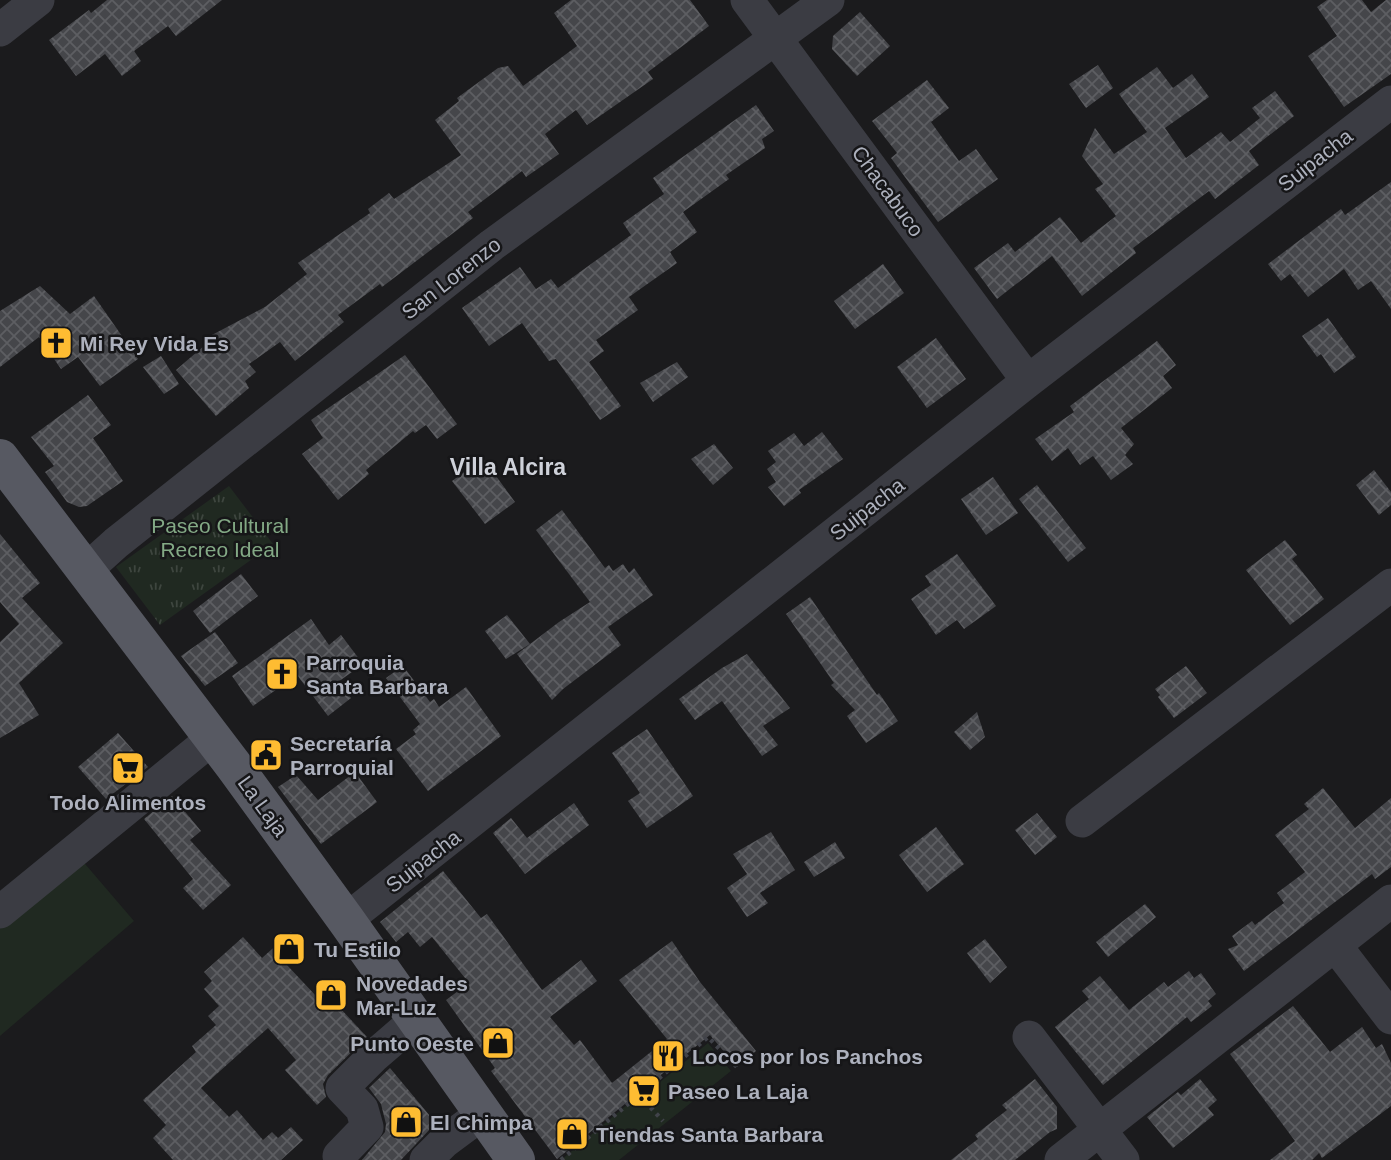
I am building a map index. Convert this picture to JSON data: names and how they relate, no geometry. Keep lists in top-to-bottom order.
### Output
{
  "streets": {
    "main road": ["La Laja"],
    "street": ["Suipacha", "Chacabuco", "San Lorenzo"]
  },
  "crossings": [
    ["Suipacha", "Chacabuco"],
    ["Suipacha", "La Laja"],
    ["Chacabuco", "San Lorenzo"],
    ["San Lorenzo", "La Laja"]
  ],
  "districts": ["Villa Alcira"],
  "parks": ["Paseo Cultural Recreo Ideal"],
  "places": {
    "church": ["Mi Rey Vida Es", "Parroquia Santa Barbara"],
    "public building": ["Secretaría Parroquial"],
    "supermarket": ["Todo Alimentos", "Paseo La Laja"],
    "shop": [
      "Tu Estilo",
      "Novedades Mar-Luz",
      "Punto Oeste",
      "El Chimpa",
      "Tiendas Santa Barbara"
    ],
    "restaurant": ["Locos por los Panchos"]
  }
}
